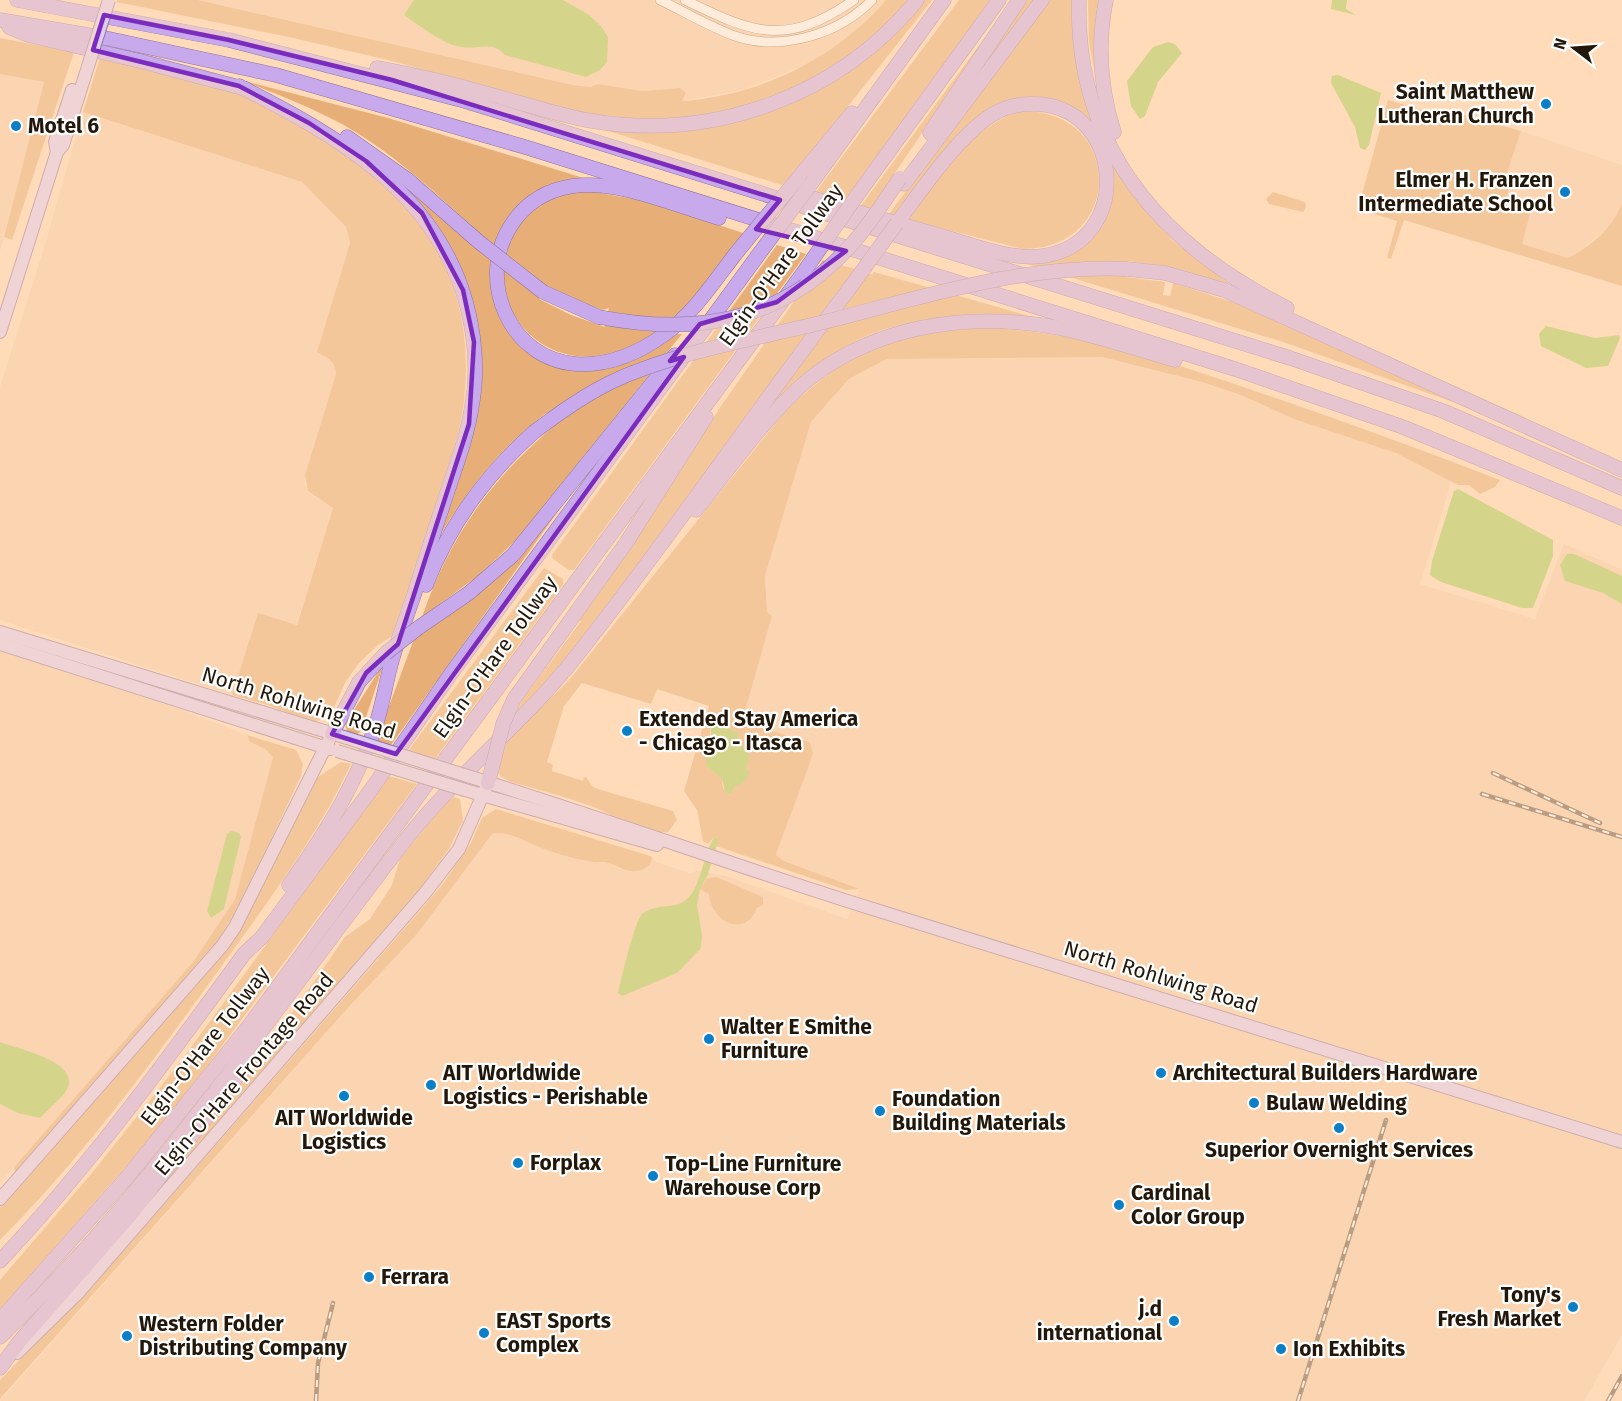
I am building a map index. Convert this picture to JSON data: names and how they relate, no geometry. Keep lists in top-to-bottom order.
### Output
{
  "streets": {
    "highway": ["Elgin-O'Hare Tollway"],
    "main road": ["North Rohlwing Road", "Elgin-O'Hare Frontage Road"]
  },
  "crossings": [
    ["North Rohlwing Road", "Elgin-O'Hare Frontage Road"]
  ],
  "places": [
    "Saint Matthew Lutheran Church",
    "Motel 6",
    "Elmer H. Franzen Intermediate School",
    "Extended Stay America - Chicago - Itasca",
    "Walter E Smithe Furniture",
    "Architectural Builders Hardware",
    "AIT Worldwide Logistics - Perishable",
    "AIT Worldwide Logistics",
    "Bulaw Welding",
    "Foundation Building Materials",
    "Superior Overnight Services",
    "Forplax",
    "Top-Line Furniture Warehouse Corp",
    "Cardinal Color Group",
    "Ferrara",
    "Tony's Fresh Market",
    "j.d international",
    "EAST Sports Complex",
    "Western Folder Distributing Company",
    "Ion Exhibits"
  ],
  "north": "left"
}
